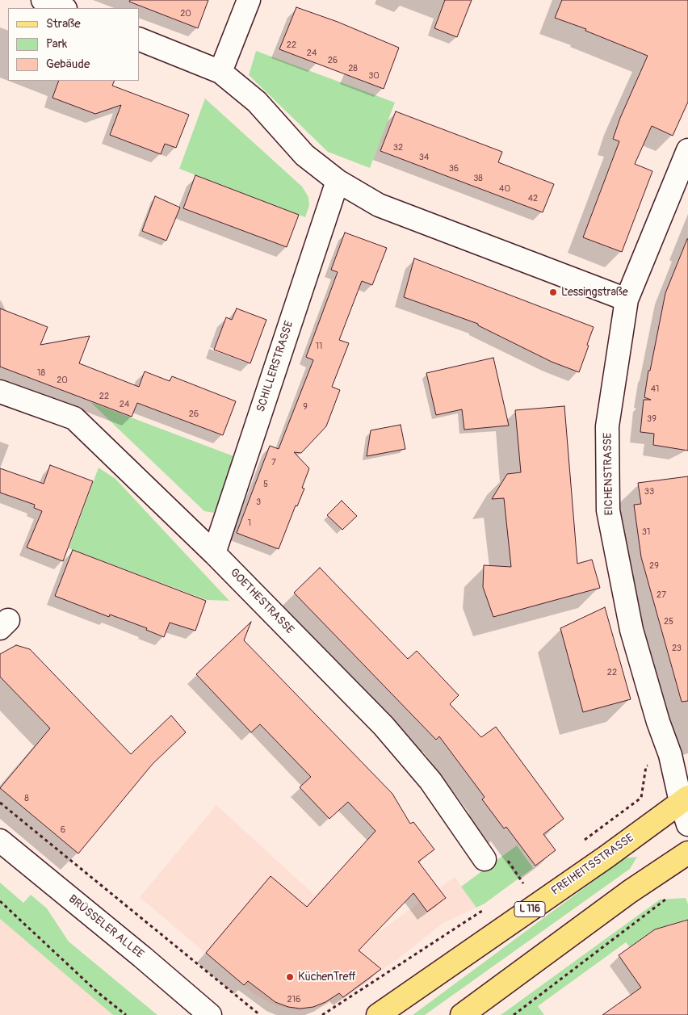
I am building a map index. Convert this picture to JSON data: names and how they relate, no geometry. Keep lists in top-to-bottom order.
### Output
{
  "streets": {
    "main road": ["FREIHEITSSTRASSE", "L 116"],
    "street": [
      "SCHILLERSTRASSE",
      "EICHENSTRASSE",
      "GOETHESTRASSE",
      "BRÜSSELER ALLEE"
    ]
  },
  "crossings": [
    ["SCHILLERSTRASSE", "GOETHESTRASSE"],
    ["EICHENSTRASSE", "FREIHEITSSTRASSE"]
  ],
  "places": ["Lessingstraße", "KüchenTreff"],
  "house_numbers": [
    "20",
    "22",
    "24",
    "26",
    "28",
    "30",
    "32",
    "34",
    "36",
    "38",
    "40",
    "42",
    "11",
    "18",
    "20",
    "41",
    "22",
    "24",
    "9",
    "26",
    "39",
    "7",
    "5",
    "33",
    "3",
    "1",
    "31",
    "29",
    "27",
    "25",
    "23",
    "22",
    "8",
    "6",
    "216"
  ],
  "legend": ["Straße", "Park", "Gebäude"]
}
